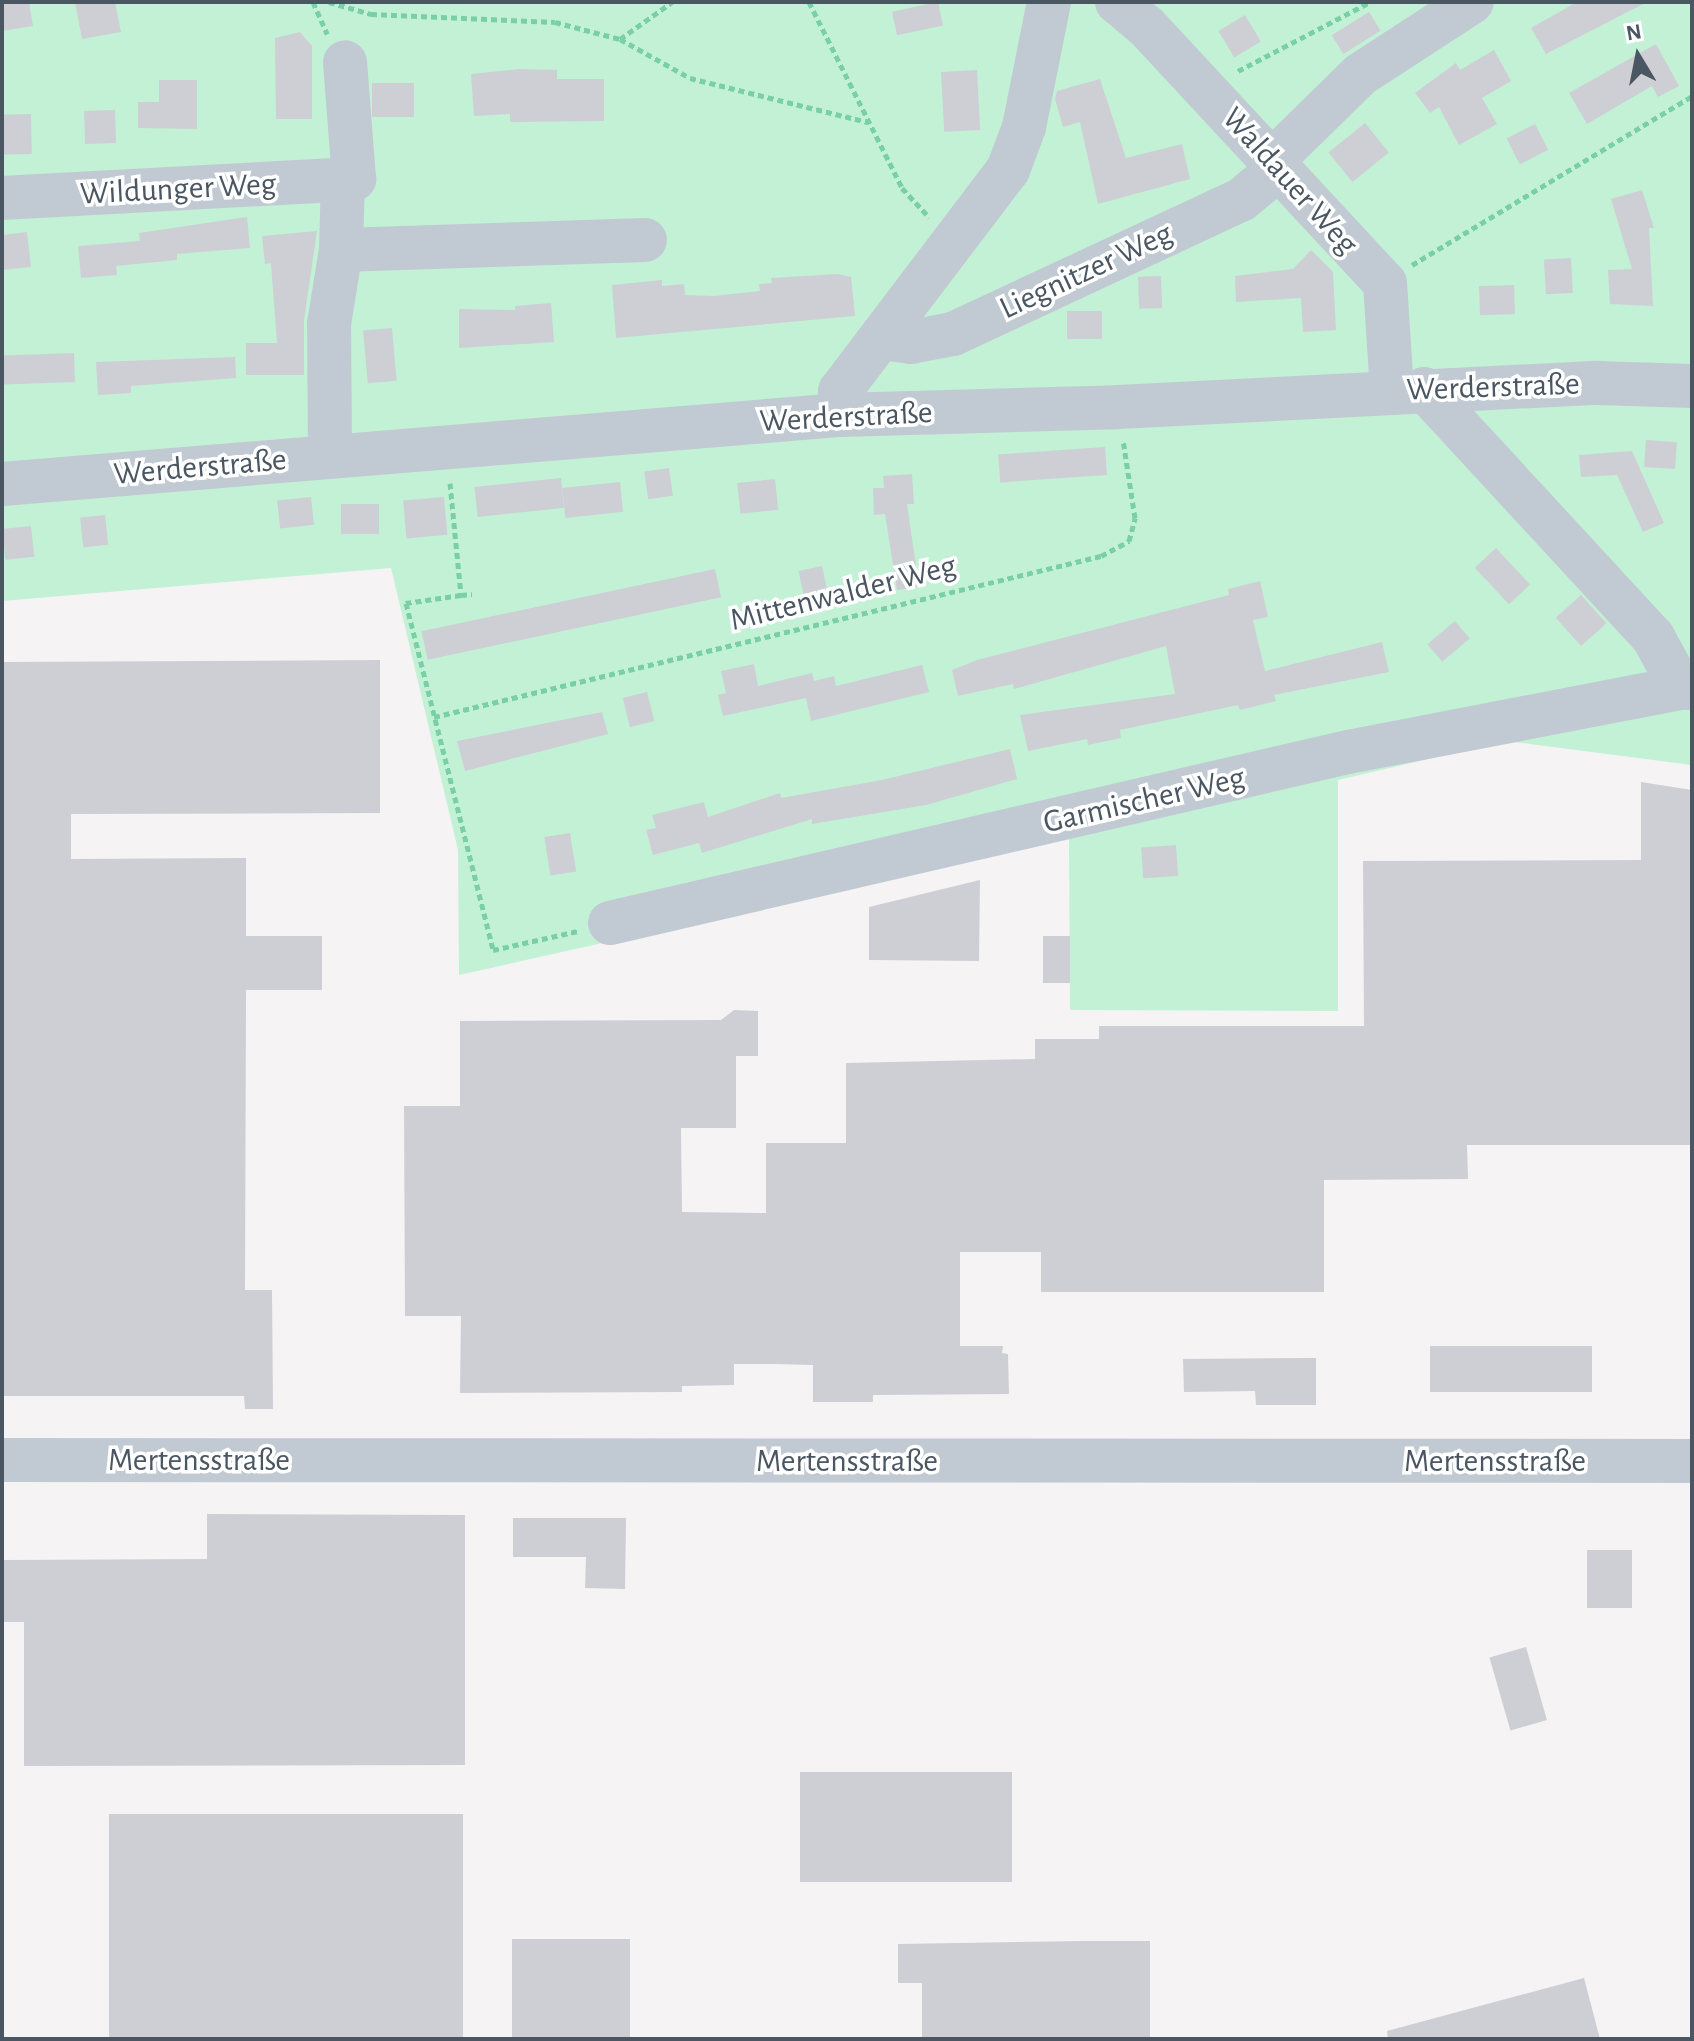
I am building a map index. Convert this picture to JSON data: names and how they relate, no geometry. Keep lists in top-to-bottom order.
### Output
{
  "streets": {
    "street": [
      "Waldauer Weg",
      "Wildunger Weg",
      "Liegnitzer Weg",
      "Werderstraße",
      "Garmischer Weg",
      "Mertensstraße"
    ],
    "path": ["Mittenwalder Weg"]
  },
  "crossings": [
    ["Waldauer Weg", "Liegnitzer Weg"],
    ["Waldauer Weg", "Werderstraße"],
    ["Waldauer Weg", "Garmischer Weg"],
    ["Werderstraße", "Mittenwalder Weg"],
    ["Werderstraße", "Garmischer Weg"]
  ],
  "north": "top"
}
